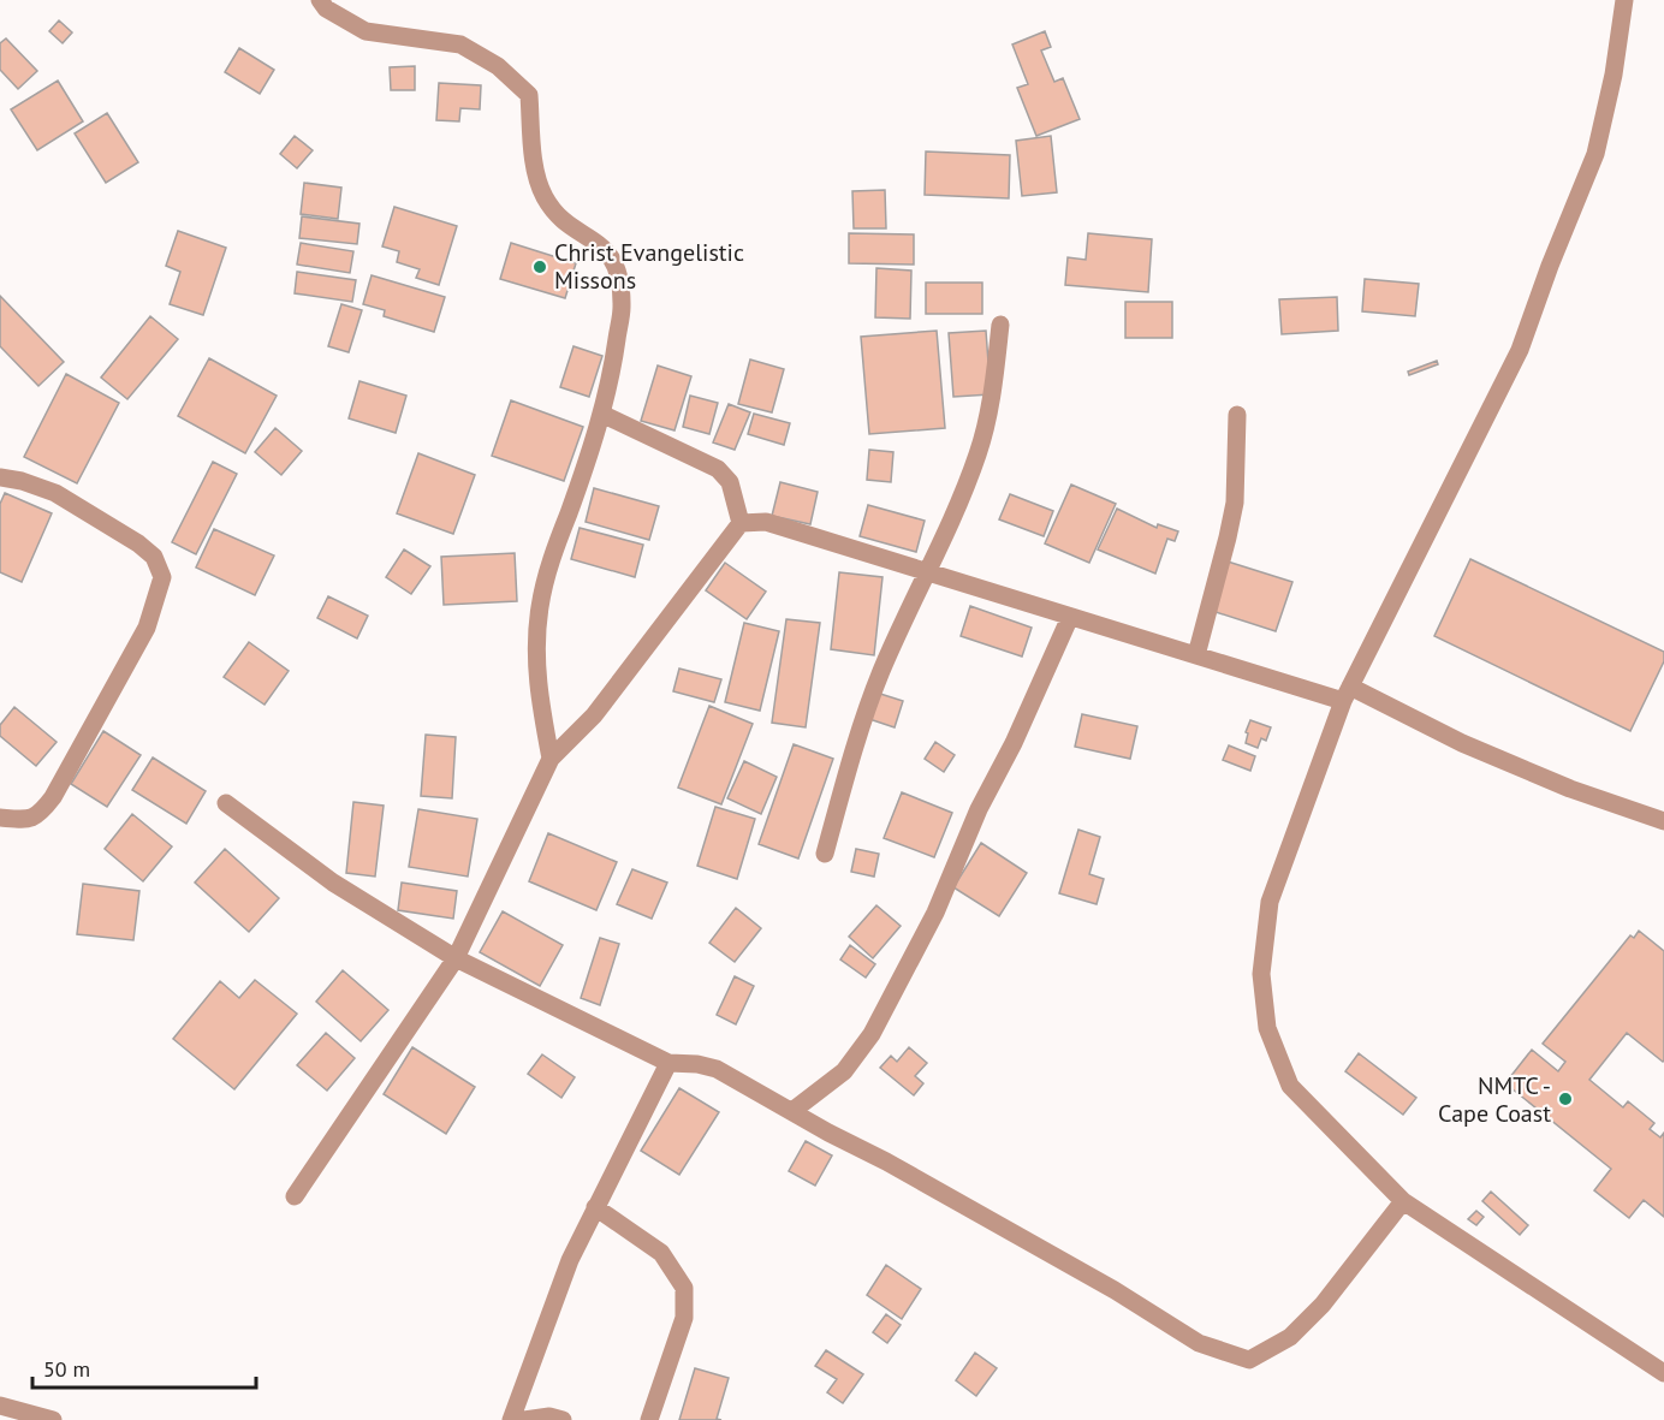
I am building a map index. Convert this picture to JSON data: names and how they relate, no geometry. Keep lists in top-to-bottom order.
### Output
{
  "places": ["Christ Evangelistic Missons", "NMTC - Cape Coast"],
  "scale_bar": "50 m"
}
